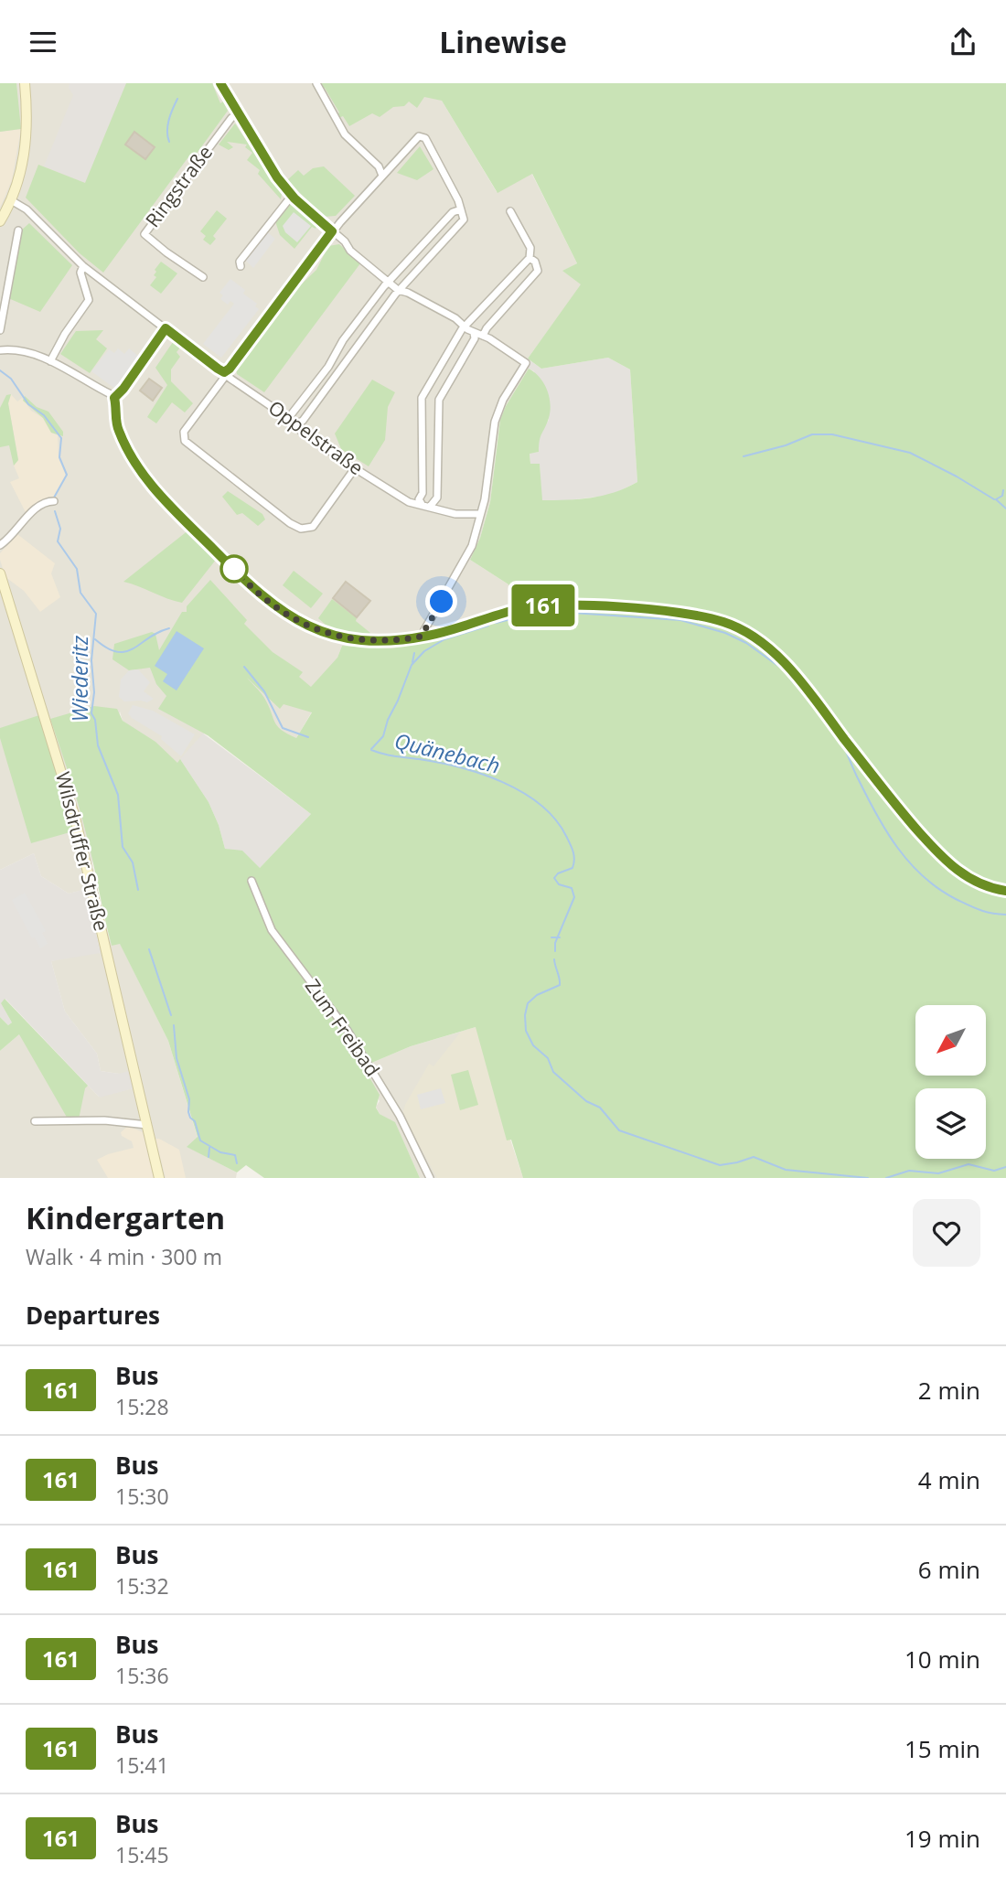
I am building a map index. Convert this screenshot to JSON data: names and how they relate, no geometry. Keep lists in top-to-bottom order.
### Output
{
  "streets": {
    "main road": ["Wilsdruffer Straße"],
    "street": ["Ringstraße", "Oppelstraße", "Zum Freibad"]
  },
  "water": ["Wiederitz", "Quänebach"],
  "lines": ["bus line 161"],
  "north": "bottom left",
  "page": {
    "header": "Linewise",
    "on_map": "161",
    "heading": [
      ["Kindergarten", "Walk · 4 min · 300 m"],
      "Departures"
    ],
    "list": [
      {
        "mark": "161",
        "name": "Bus",
        "note": "15:28",
        "value": "2 min"
      },
      {
        "mark": "161",
        "name": "Bus",
        "note": "15:30",
        "value": "4 min"
      },
      {
        "mark": "161",
        "name": "Bus",
        "note": "15:32",
        "value": "6 min"
      },
      {
        "mark": "161",
        "name": "Bus",
        "note": "15:36",
        "value": "10 min"
      },
      {
        "mark": "161",
        "name": "Bus",
        "note": "15:41",
        "value": "15 min"
      },
      {
        "mark": "161",
        "name": "Bus",
        "note": "15:45",
        "value": "19 min"
      }
    ]
  }
}
